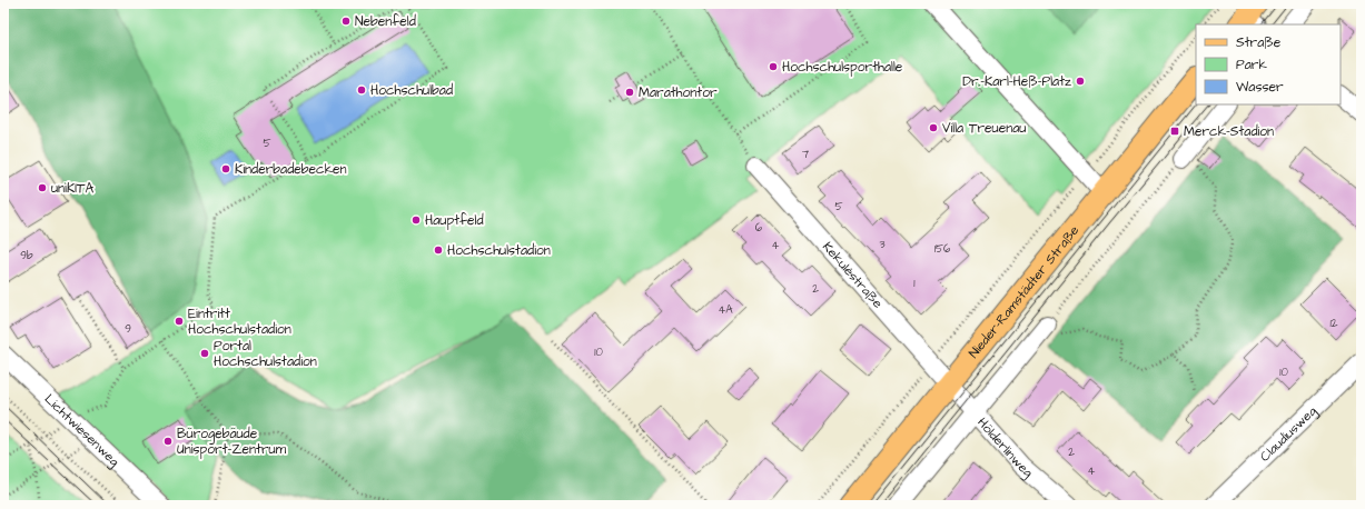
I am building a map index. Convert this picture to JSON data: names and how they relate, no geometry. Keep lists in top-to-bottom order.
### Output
{
  "streets": {
    "main road": ["Nieder-Ramstädter Straße"],
    "street": [
      "Kekuléstraße",
      "Lichtwiesenweg",
      "Claudiusweg",
      "Hölderlinweg"
    ]
  },
  "crossings": [
    ["Kekuléstraße", "Nieder-Ramstädter Straße"],
    ["Kekuléstraße", "Hölderlinweg"],
    ["Nieder-Ramstädter Straße", "Hölderlinweg"]
  ],
  "places": {
    "other": [
      "Nebenfeld",
      "Hochschulsporthalle",
      "Dr.-Karl-Heß-Platz",
      "Hochschulbad",
      "Marathontor",
      "Villa Treuenau",
      "Kinderbadebecken",
      "uniKITA",
      "Hauptfeld",
      "Hochschulstadion",
      "Eintritt Hochschulstadion",
      "Portal Hochschulstadion",
      "Bürogebäude Unisport-Zentrum"
    ],
    "transit": ["Merck-Stadion"]
  },
  "house_numbers": [
    "5",
    "7",
    "5",
    "6",
    "3",
    "4",
    "156",
    "9b",
    "1",
    "2",
    "4A",
    "12",
    "9",
    "10",
    "10",
    "2",
    "4"
  ],
  "legend": ["Straße", "Park", "Wasser"]
}
